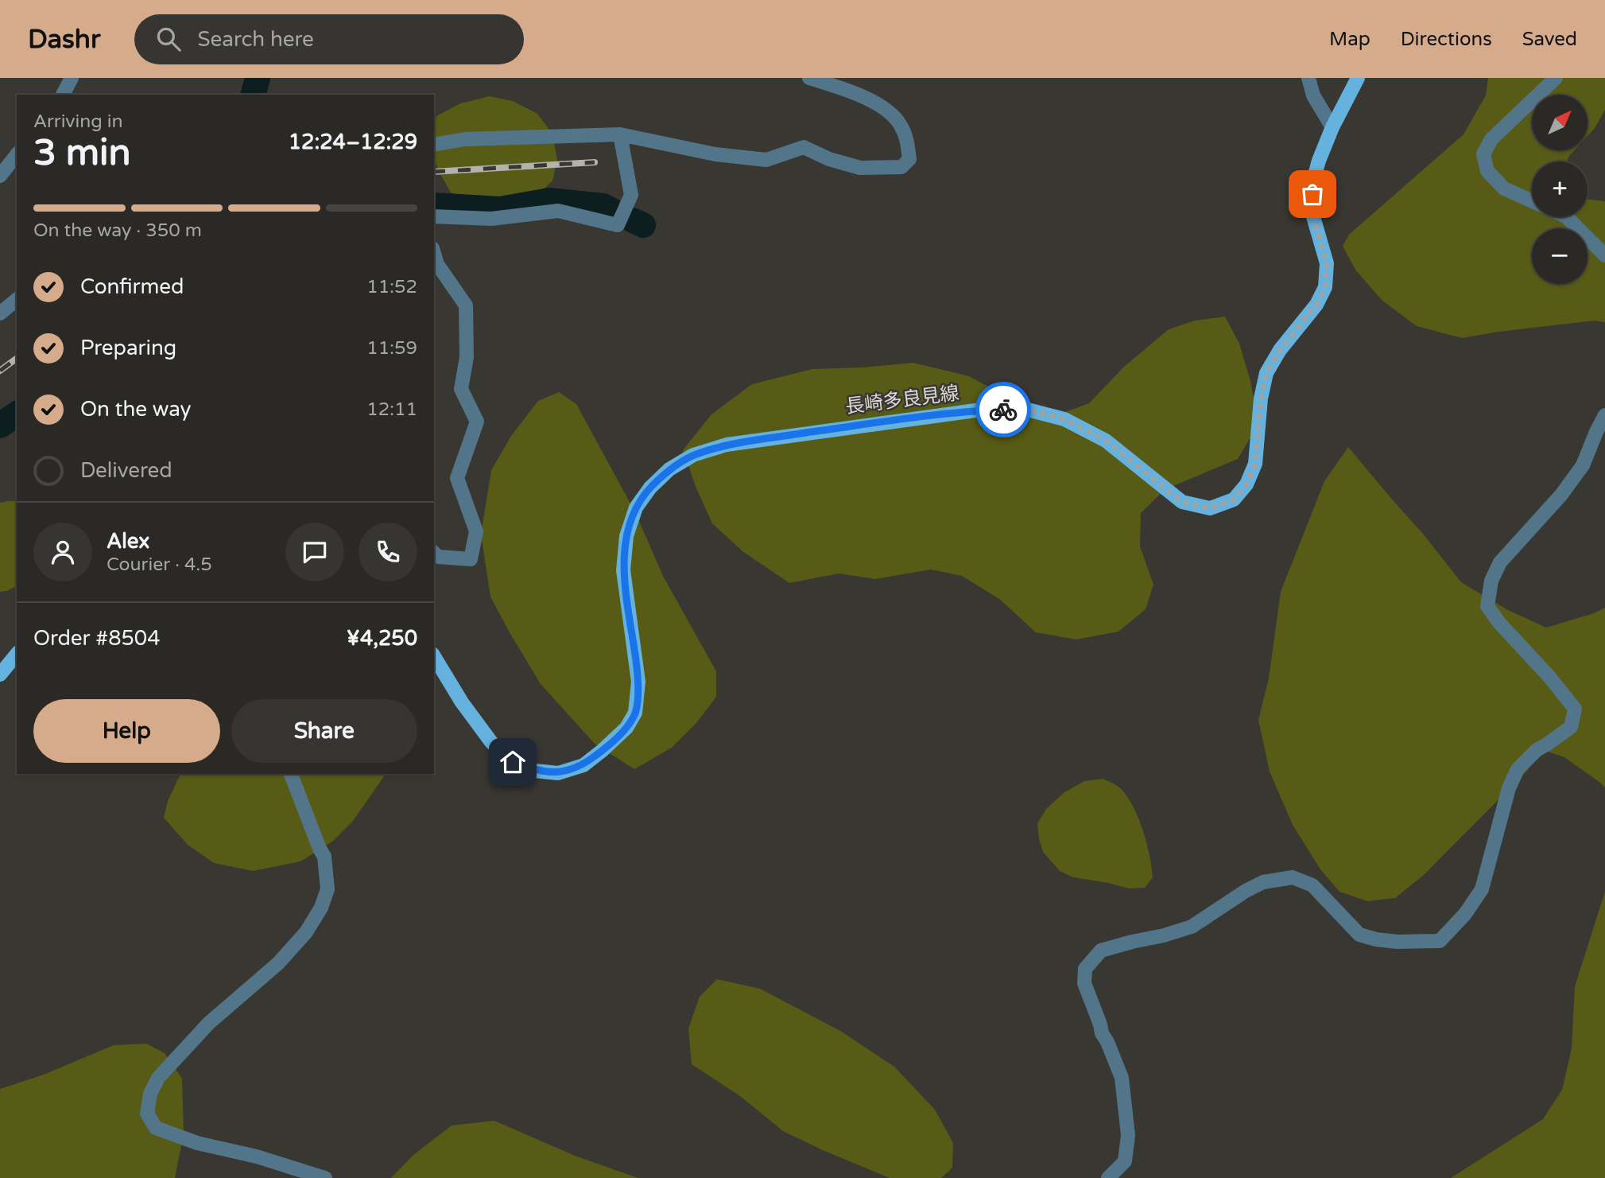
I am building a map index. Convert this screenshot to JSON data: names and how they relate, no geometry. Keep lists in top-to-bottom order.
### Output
{
  "streets": {
    "main road": ["長崎多良見線"]
  },
  "north": "top right",
  "page": {
    "header": "Dashr",
    "search": "Search here",
    "nav": ["Map", "Directions", "Saved"],
    "map_buttons": ["+", "−"],
    "heading": ["3 min", "Arriving in", "12:24–12:29"],
    "panel": [
      "Alex",
      "Courier · 4.5",
      "Order #8504",
      "¥4,250"
    ],
    "bar": "On the way · 350 m",
    "list": [
      ["Confirmed", "11:52"],
      ["Preparing", "11:59"],
      ["On the way", "12:11"],
      "Delivered"
    ],
    "buttons": ["Help", "Share"]
  }
}
